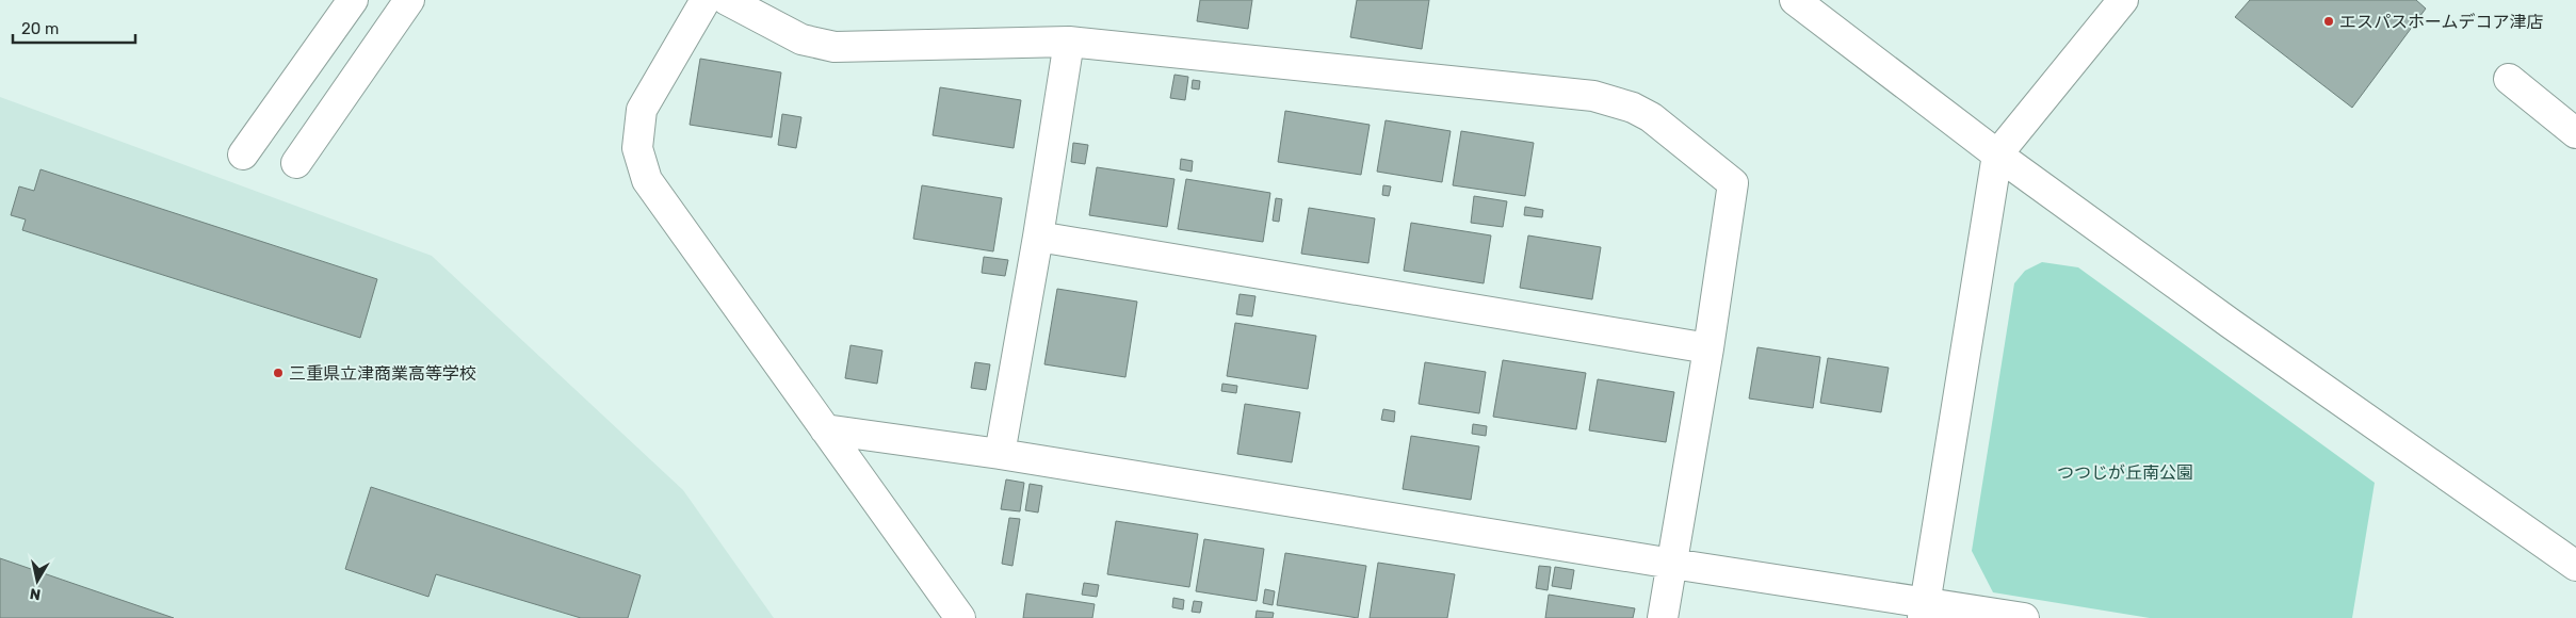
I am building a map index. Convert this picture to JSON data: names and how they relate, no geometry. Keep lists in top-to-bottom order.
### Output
{
  "parks": ["つつじが丘南公園"],
  "places": ["エスパスホームデコア津店", "三重県立津商業高等学校"],
  "scale_bar": "20 m",
  "north": "bottom"
}
